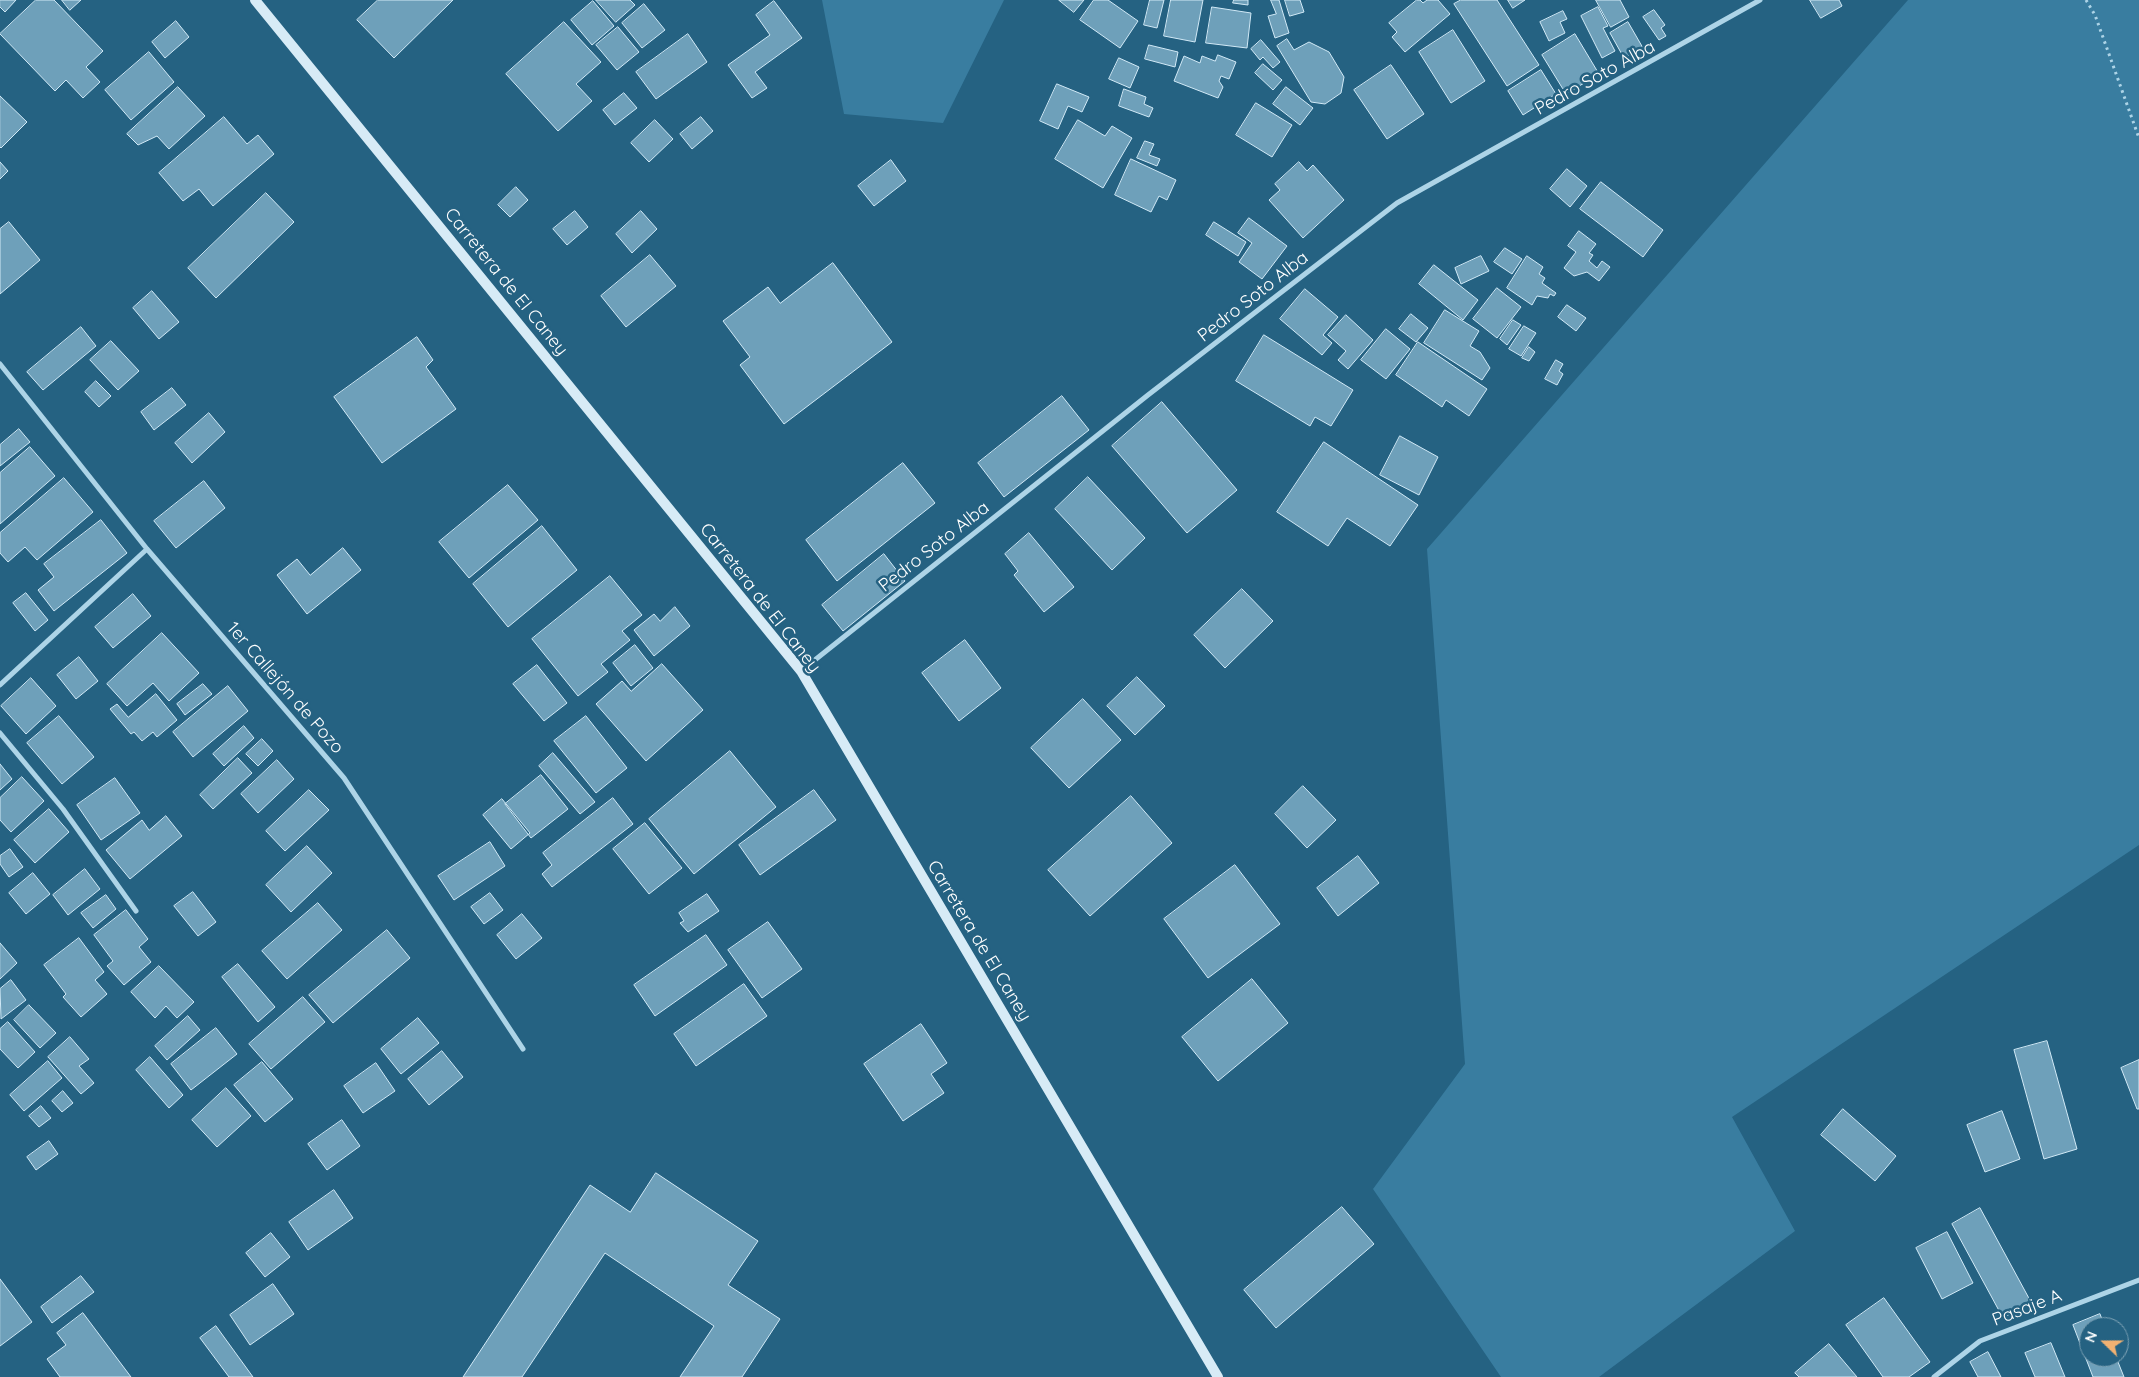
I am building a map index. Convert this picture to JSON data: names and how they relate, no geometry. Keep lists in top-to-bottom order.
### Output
{
  "streets": {
    "main road": ["Carretera de El Caney"],
    "street": ["Pedro Soto Alba", "1er Callejón de Pozo", "Pasaje A"]
  },
  "crossings": [
    ["Pedro Soto Alba", "Carretera de El Caney"]
  ],
  "north": "left"
}
